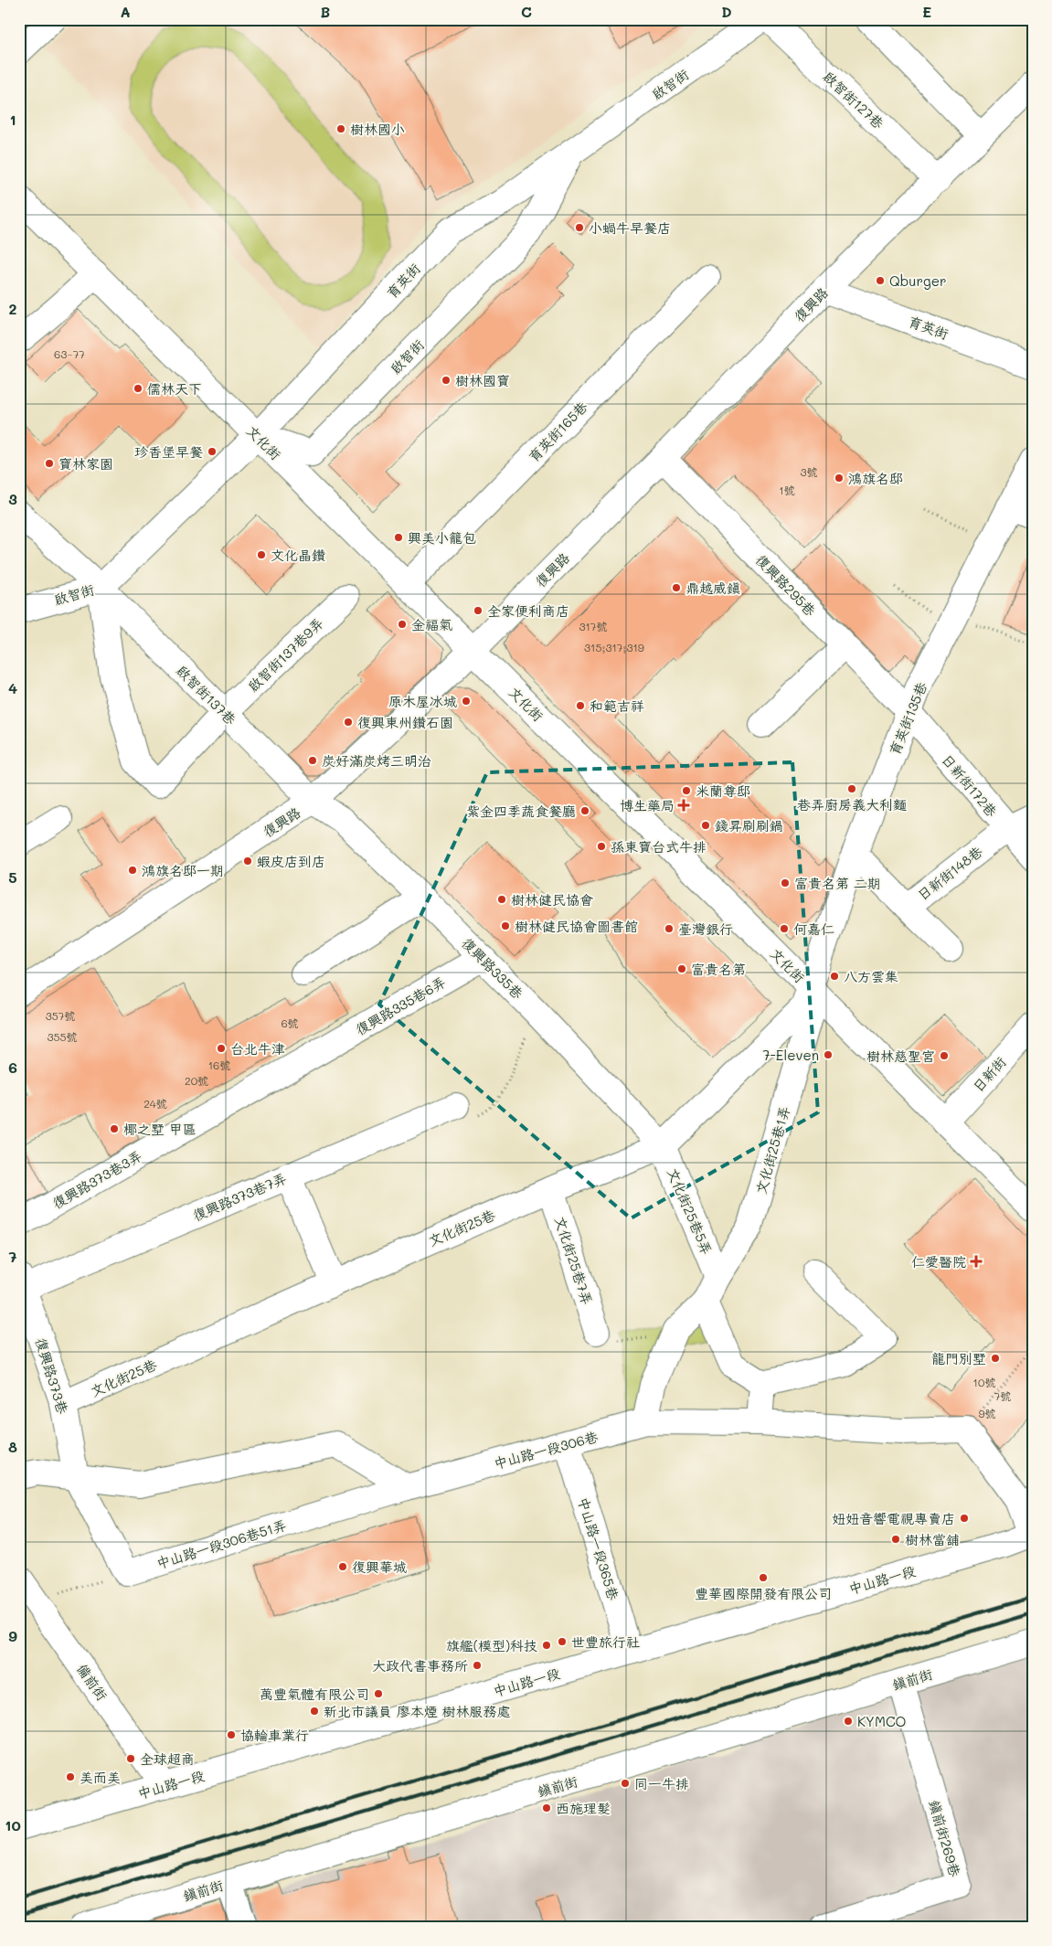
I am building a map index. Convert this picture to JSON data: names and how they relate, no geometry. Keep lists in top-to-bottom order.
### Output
{
  "streets": {
    "street": [
      "啟智街",
      "啟智街127巷",
      "育英街",
      "復興路",
      "育英街165巷",
      "文化街",
      "復興路295巷",
      "啟智街137巷9弄",
      "啟智街137巷",
      "育英街135巷",
      "日新街172巷",
      "日新街148巷",
      "復興路335巷",
      "復興路335巷6弄",
      "日新街",
      "文化街25巷1弄",
      "復興路373巷3弄",
      "復興路373巷7弄",
      "文化街25巷5弄",
      "文化街25巷",
      "文化街25巷7弄",
      "復興路373巷",
      "中山路一段306巷",
      "中山路一段306巷51弄",
      "中山路一段365巷",
      "中山路一段",
      "鎮前街",
      "備前街",
      "鎮前街269巷"
    ]
  },
  "crossings": [
    ["啟智街", "育英街"],
    ["啟智街", "文化街"],
    ["啟智街", "啟智街137巷9弄"],
    ["啟智街", "啟智街137巷"],
    ["啟智街127巷", "復興路"],
    ["育英街", "復興路"],
    ["育英街", "文化街"],
    ["復興路", "文化街"],
    ["復興路", "復興路295巷"],
    ["復興路", "啟智街137巷"],
    ["復興路", "復興路335巷"],
    ["育英街165巷", "文化街"],
    ["文化街", "育英街135巷"],
    ["文化街", "日新街"],
    ["文化街", "文化街25巷1弄"],
    ["文化街", "文化街25巷"],
    ["復興路295巷", "育英街135巷"],
    ["復興路295巷", "日新街172巷"],
    ["啟智街137巷9弄", "啟智街137巷"],
    ["啟智街137巷", "復興路335巷"],
    ["育英街135巷", "日新街172巷"],
    ["育英街135巷", "日新街148巷"],
    ["育英街135巷", "文化街25巷1弄"],
    ["育英街135巷", "文化街25巷"],
    ["日新街172巷", "日新街148巷"],
    ["復興路335巷", "復興路335巷6弄"],
    ["復興路335巷", "文化街25巷5弄"],
    ["復興路335巷", "文化街25巷"],
    ["復興路335巷6弄", "復興路373巷3弄"],
    ["文化街25巷1弄", "文化街25巷5弄"],
    ["文化街25巷1弄", "文化街25巷"],
    ["文化街25巷1弄", "中山路一段306巷"],
    ["復興路373巷7弄", "復興路373巷"],
    ["文化街25巷5弄", "文化街25巷"],
    ["文化街25巷", "文化街25巷7弄"],
    ["文化街25巷", "復興路373巷"],
    ["復興路373巷", "中山路一段306巷51弄"],
    ["中山路一段306巷", "中山路一段306巷51弄"],
    ["中山路一段306巷", "中山路一段365巷"],
    ["中山路一段365巷", "中山路一段"],
    ["中山路一段", "備前街"],
    ["鎮前街", "鎮前街269巷"]
  ],
  "places": {
    "other": [
      "樹林國小",
      "小蝸牛早餐店",
      "Qburger",
      "樹林國寶",
      "儒林天下",
      "珍香堡早餐",
      "寶林家園",
      "鴻旗名邸",
      "興美小籠包",
      "文化晶鑽",
      "鼎越威鎮",
      "全家便利商店",
      "金福氣",
      "原木屋冰城",
      "和範吉祥",
      "復興東州鑽石園",
      "炭好滿炭烤三明治",
      "巷弄廚房義大利麵",
      "米蘭尊邸",
      "紫金四季蔬食餐廳",
      "錢昇刷刷鍋",
      "孫東寶台式牛排",
      "蝦皮店到店",
      "鴻旗名邸一期",
      "富貴名第 二期",
      "樹林健民協會",
      "樹林健民協會圖書館",
      "臺灣銀行",
      "何嘉仁",
      "富貴名第",
      "八方雲集",
      "台北牛津",
      "7-Eleven",
      "樹林慈聖宮",
      "椰之墅 甲區",
      "龍門別墅",
      "妞妞音響電視專賣店",
      "樹林當舖",
      "復興華城",
      "豐華國際開發有限公司",
      "世豐旅行社",
      "旗艦(模型)科技",
      "大政代書事務所",
      "萬豐氣體有限公司",
      "新北市議員 廖本煙 樹林服務處",
      "KYMCO",
      "協輪車業行",
      "全球超商",
      "美而美",
      "同一牛排",
      "西施理髮"
    ],
    "health": ["博生藥局", "仁愛醫院"]
  },
  "house_numbers": [
    "63~77",
    "3號",
    "1號",
    "317號",
    "315;317;319",
    "357號",
    "6號",
    "355號",
    "16號",
    "20號",
    "24號",
    "10號",
    "7號",
    "9號"
  ],
  "grid": {
    "columns": [
      "A",
      "B",
      "C",
      "D",
      "E"
    ],
    "rows": [
      "1",
      "2",
      "3",
      "4",
      "5",
      "6",
      "7",
      "8",
      "9",
      "10"
    ]
  }
}
